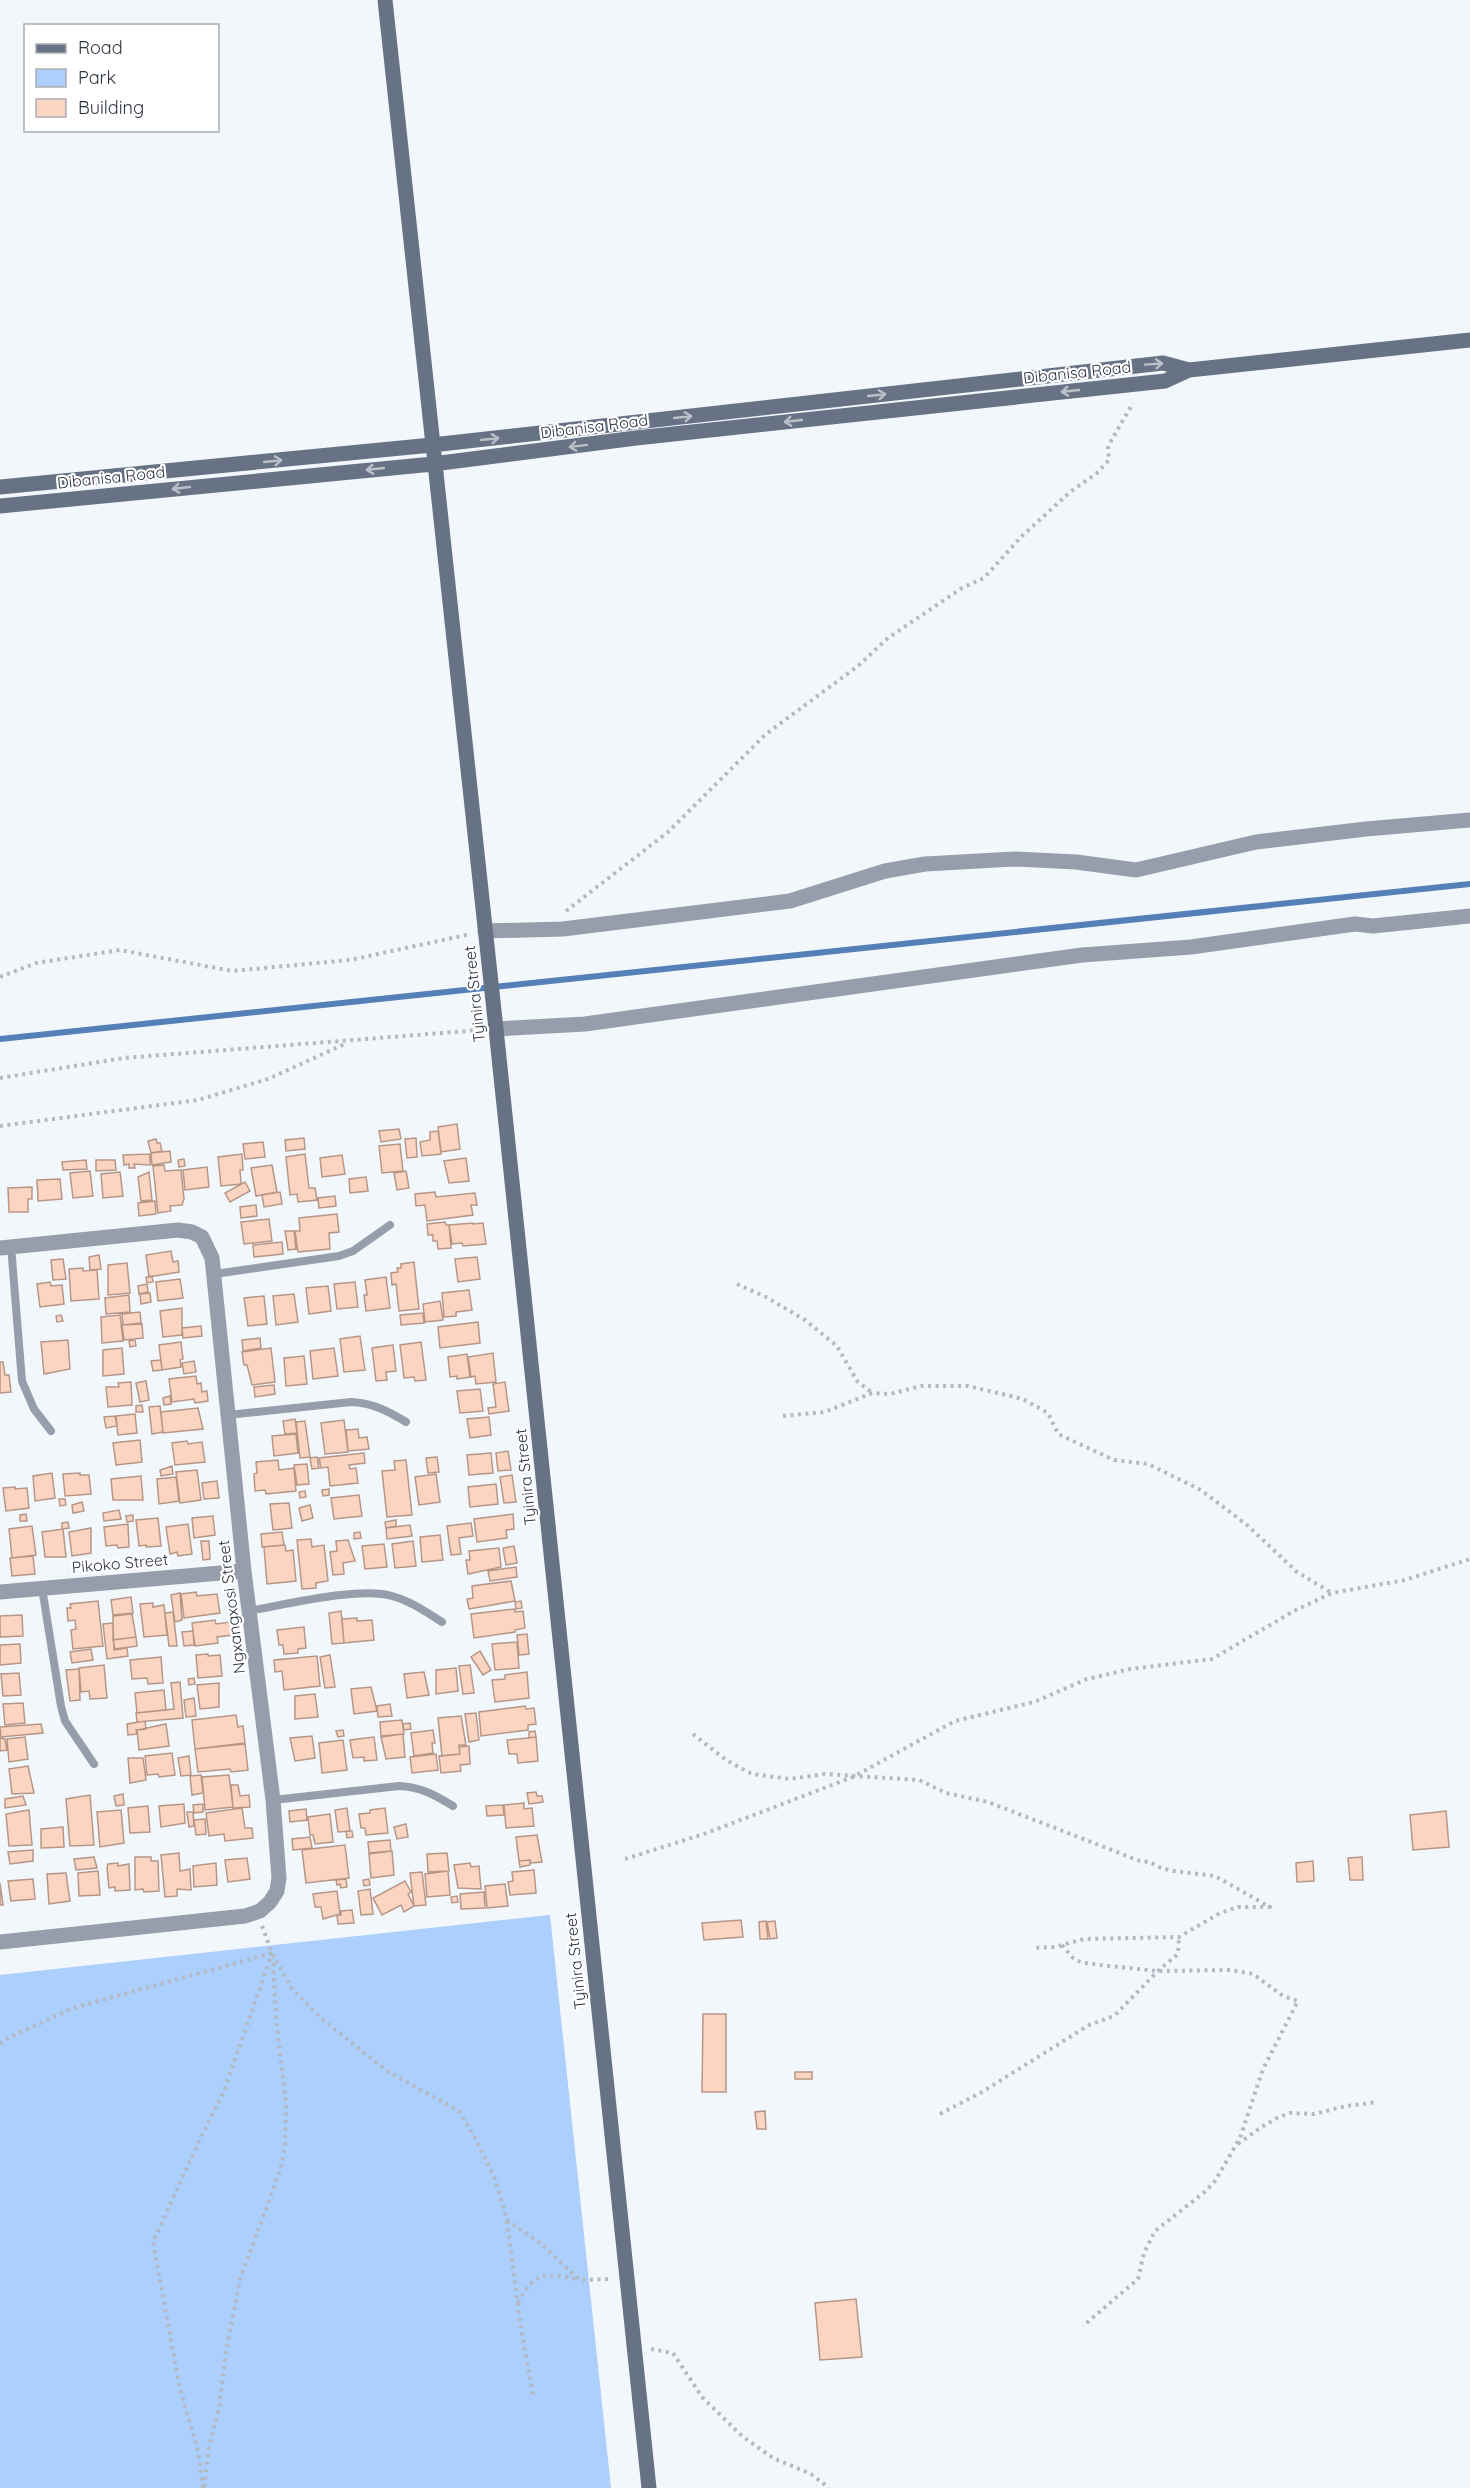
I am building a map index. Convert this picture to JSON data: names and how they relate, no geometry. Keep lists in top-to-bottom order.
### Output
{
  "streets": {
    "main road": ["Dibanisa Road", "Tyinira Street"],
    "street": ["Pikoko Street", "Ngxangxosi Street"]
  },
  "crossings": [
    ["Dibanisa Road", "Tyinira Street"],
    ["Pikoko Street", "Ngxangxosi Street"]
  ],
  "legend": ["Road", "Park", "Building"]
}
